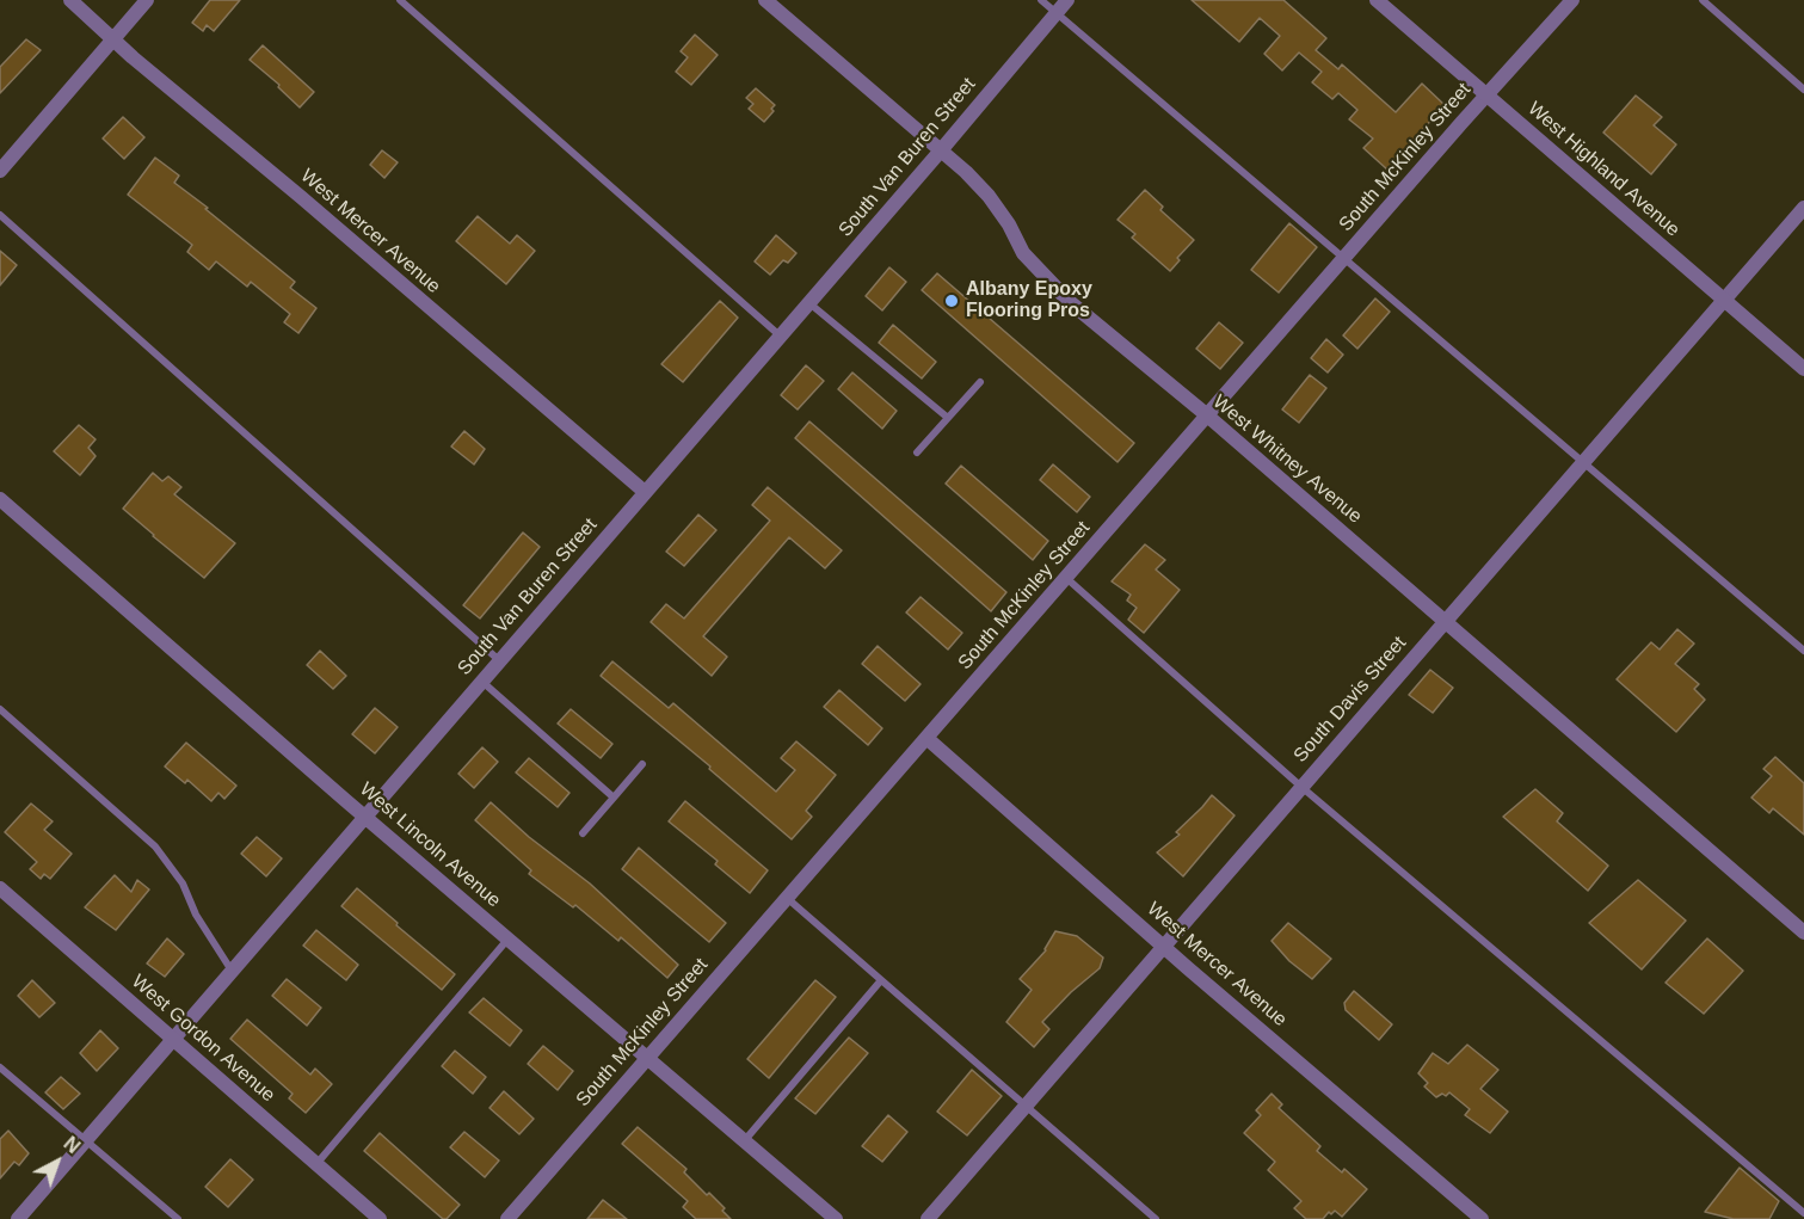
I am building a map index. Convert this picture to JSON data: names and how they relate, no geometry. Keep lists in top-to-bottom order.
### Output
{
  "streets": {
    "street": [
      "South Van Buren Street",
      "South McKinley Street",
      "West Highland Avenue",
      "West Mercer Avenue",
      "West Whitney Avenue",
      "South Davis Street",
      "West Lincoln Avenue",
      "West Gordon Avenue"
    ]
  },
  "crossings": [
    ["South Van Buren Street", "West Mercer Avenue"],
    ["South Van Buren Street", "West Whitney Avenue"],
    ["South Van Buren Street", "West Lincoln Avenue"],
    ["South Van Buren Street", "West Gordon Avenue"],
    ["South McKinley Street", "West Highland Avenue"],
    ["South McKinley Street", "West Mercer Avenue"],
    ["South McKinley Street", "West Whitney Avenue"],
    ["South McKinley Street", "West Lincoln Avenue"],
    ["West Highland Avenue", "South Davis Street"],
    ["West Mercer Avenue", "South Davis Street"],
    ["West Whitney Avenue", "South Davis Street"]
  ],
  "places": ["Albany Epoxy Flooring Pros"],
  "north": "top right"
}
